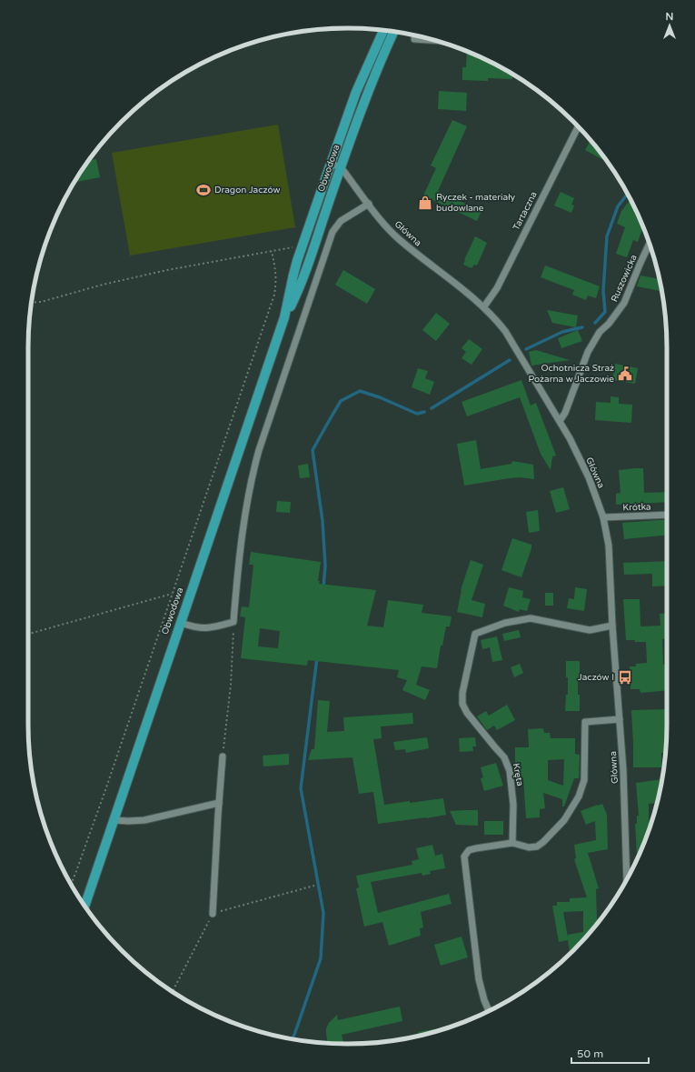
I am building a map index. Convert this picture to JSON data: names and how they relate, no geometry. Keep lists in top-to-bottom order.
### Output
{
  "streets": {
    "main road": ["Obwodowa"],
    "street": [
      "Tartaczna",
      "Główna",
      "Ruszowicka",
      "Krótka",
      "Kręta"
    ]
  },
  "crossings": [
    ["Obwodowa", "Główna"],
    ["Tartaczna", "Główna"],
    ["Główna", "Ruszowicka"],
    ["Główna", "Krótka"],
    ["Główna", "Kręta"]
  ],
  "places": {
    "sports": ["Dragon Jaczów"],
    "shop": ["Ryczek - materiały budowlane"],
    "public building": ["Ochotnicza Straż Pożarna w Jaczowie"],
    "bus stop": ["Jaczów I"]
  },
  "scale_bar": "50 m",
  "north": "top"
}
